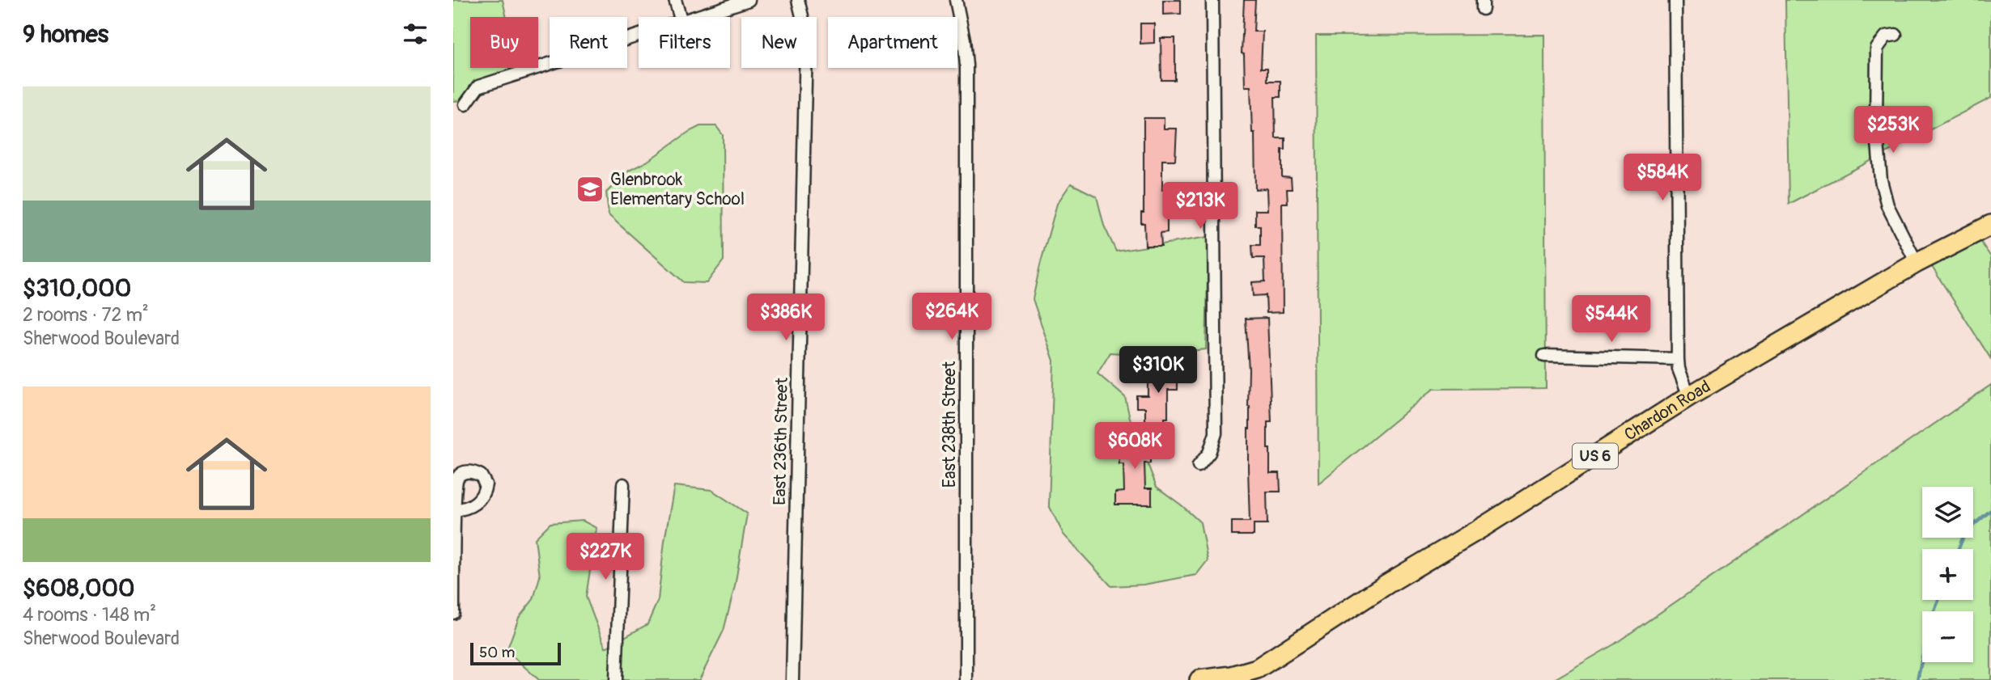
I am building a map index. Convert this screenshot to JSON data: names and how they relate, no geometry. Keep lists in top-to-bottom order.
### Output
{
  "streets": {
    "main road": ["Chardon Road", "US 6"],
    "street": ["East 238th Street", "East 236th Street"]
  },
  "places": {
    "school or university": ["Glenbrook Elementary School"]
  },
  "scale_bar": "50 m",
  "page": {
    "heading": "9 homes",
    "chip": [
      "Buy",
      "Rent",
      "Filters",
      "New",
      "Apartment"
    ],
    "list": [
      {
        "name": "$310,000",
        "note": "2 rooms · 72 m² · Sherwood Boulevard"
      },
      {
        "name": "$608,000",
        "note": "4 rooms · 148 m² · Sherwood Boulevard"
      }
    ],
    "price": [
      "$253K",
      "$584K",
      "$213K",
      "$264K",
      "$386K",
      "$544K",
      "$310K",
      "$608K",
      "$227K"
    ],
    "map_buttons": ["+", "−"],
    "scale": "50 m"
  }
}
